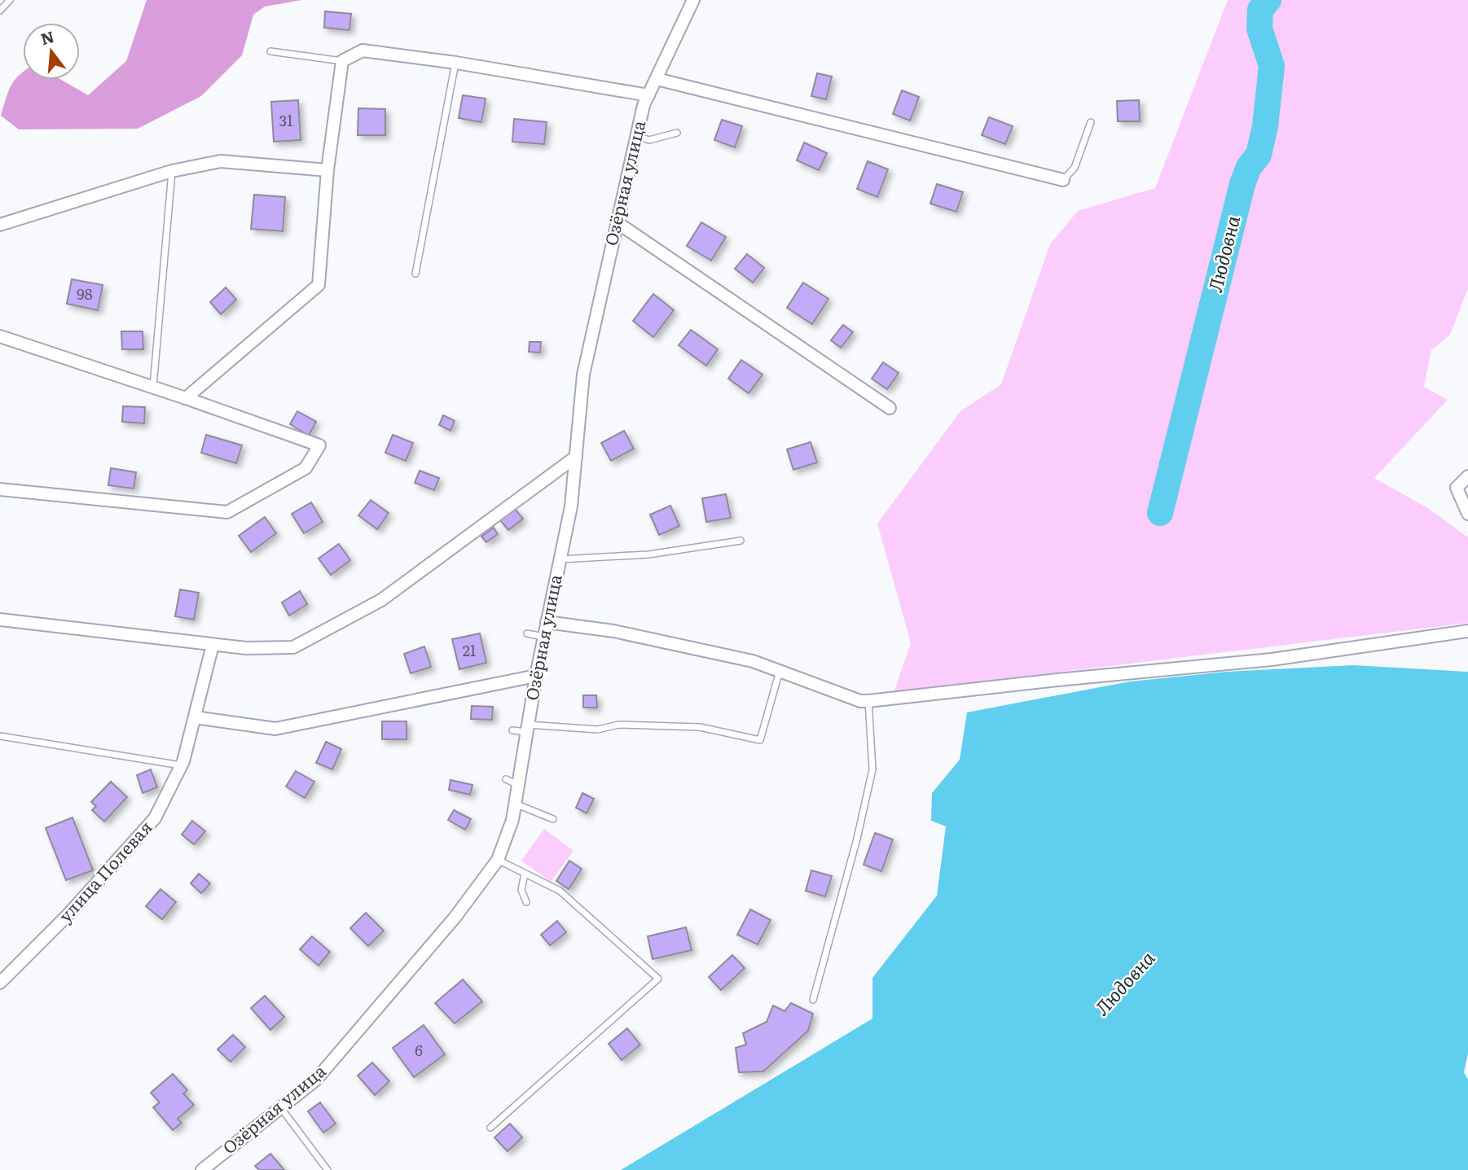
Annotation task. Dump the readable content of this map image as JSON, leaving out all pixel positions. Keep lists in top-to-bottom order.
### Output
{
  "streets": {
    "street": ["Озёрная улица", "улица Полевая"]
  },
  "water": ["Людовна"],
  "house_numbers": [
    "31",
    "98",
    "21",
    "6"
  ],
  "north": "top"
}
